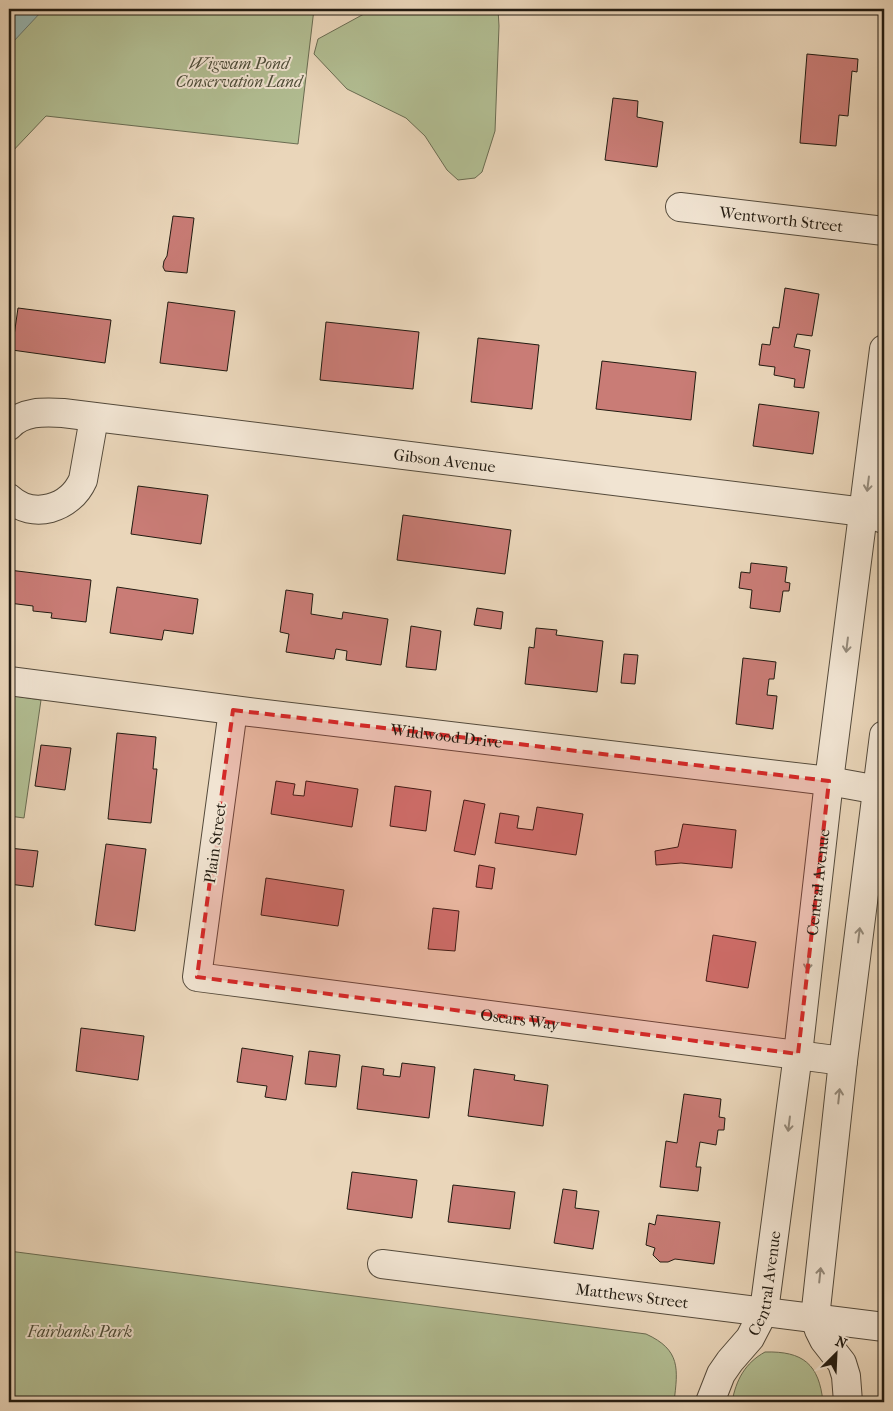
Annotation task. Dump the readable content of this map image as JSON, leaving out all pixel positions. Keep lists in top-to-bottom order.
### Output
{
  "streets": {
    "street": [
      "Wentworth Street",
      "Gibson Avenue",
      "Wildwood Drive",
      "Plain Street",
      "Central Avenue",
      "Oscars Way",
      "Matthews Street"
    ]
  },
  "crossings": [
    ["Gibson Avenue", "Central Avenue"],
    ["Wildwood Drive", "Plain Street"],
    ["Wildwood Drive", "Central Avenue"],
    ["Plain Street", "Oscars Way"],
    ["Central Avenue", "Oscars Way"],
    ["Central Avenue", "Matthews Street"]
  ],
  "parks": ["Wigwam Pond Conservation Land", "Fairbanks Park"],
  "north": "top right"
}
